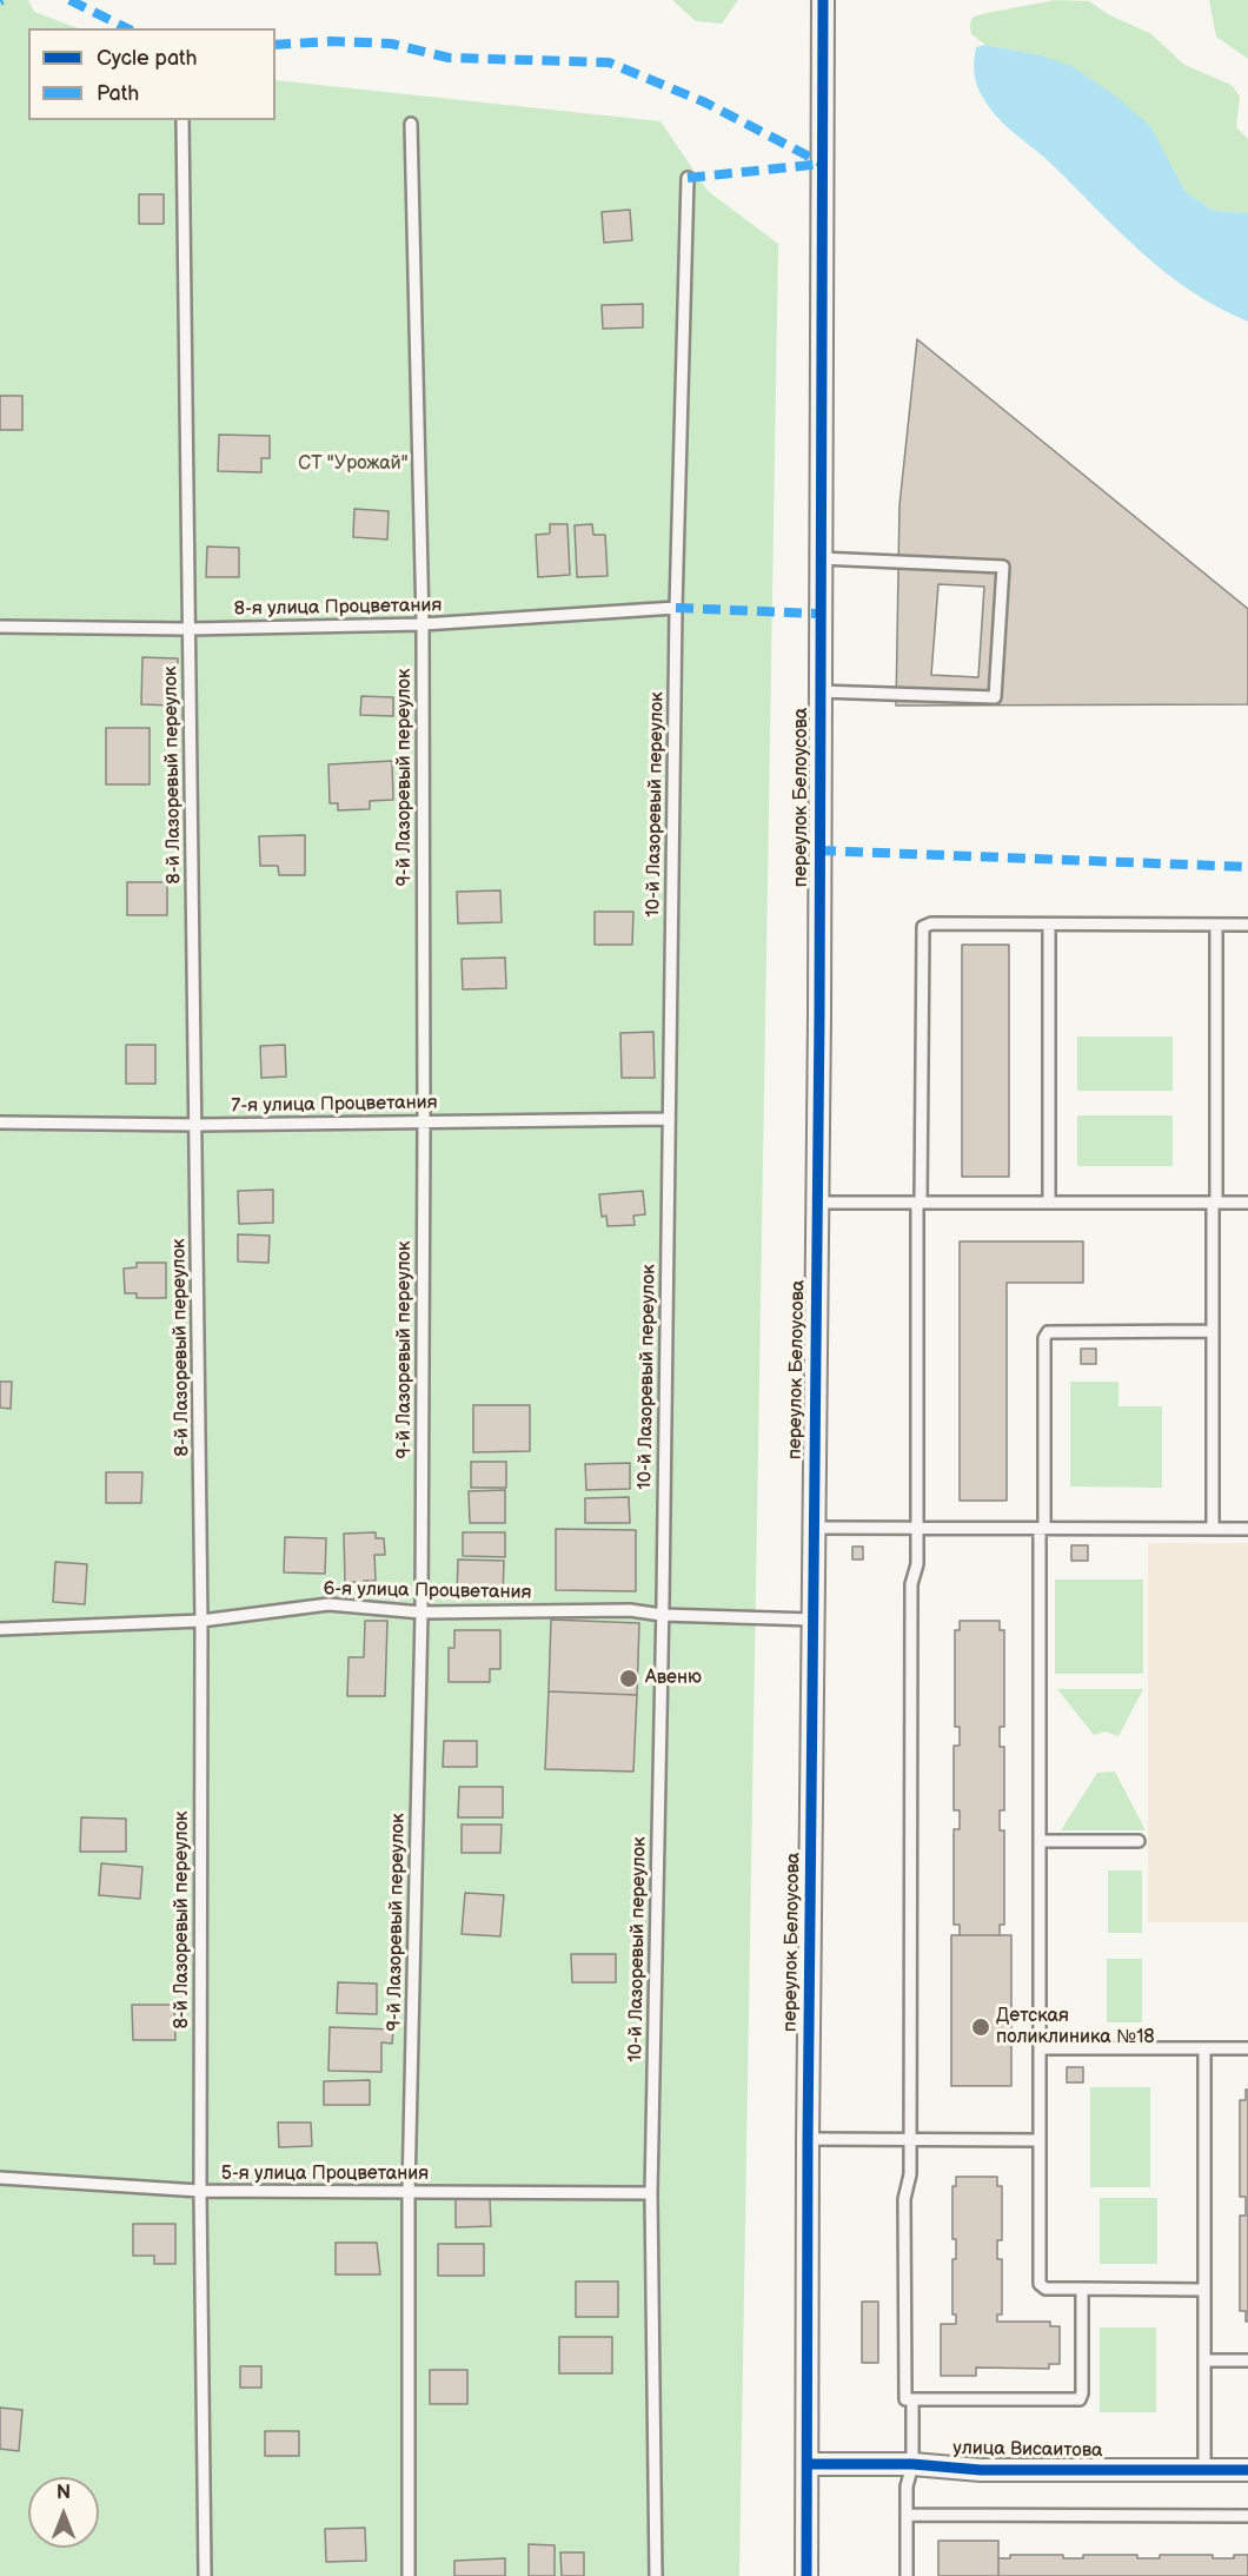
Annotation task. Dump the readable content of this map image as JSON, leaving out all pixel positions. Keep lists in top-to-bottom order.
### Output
{
  "streets": {
    "street": ["переулок Белоусова", "улица Висаитова"],
    "lane": [
      "8-я улица Процветания",
      "8-й Лазоревый переулок",
      "9-й Лазоревый переулок",
      "10-й Лазоревый переулок",
      "7-я улица Процветания",
      "6-я улица Процветания",
      "5-я улица Процветания"
    ]
  },
  "crossings": [
    ["8-я улица Процветания", "8-й Лазоревый переулок"],
    ["8-я улица Процветания", "9-й Лазоревый переулок"],
    ["8-я улица Процветания", "10-й Лазоревый переулок"],
    ["8-й Лазоревый переулок", "7-я улица Процветания"],
    ["8-й Лазоревый переулок", "6-я улица Процветания"],
    ["8-й Лазоревый переулок", "5-я улица Процветания"],
    ["9-й Лазоревый переулок", "7-я улица Процветания"],
    ["9-й Лазоревый переулок", "6-я улица Процветания"],
    ["9-й Лазоревый переулок", "5-я улица Процветания"],
    ["переулок Белоусова", "6-я улица Процветания"],
    ["переулок Белоусова", "улица Висаитова"],
    ["10-й Лазоревый переулок", "7-я улица Процветания"],
    ["10-й Лазоревый переулок", "6-я улица Процветания"],
    ["10-й Лазоревый переулок", "5-я улица Процветания"]
  ],
  "parks": ["СТ \"Урожай\""],
  "places": ["Авеню", "Детская поликлиника №18"],
  "legend": ["Cycle path", "Path"],
  "north": "top"
}
